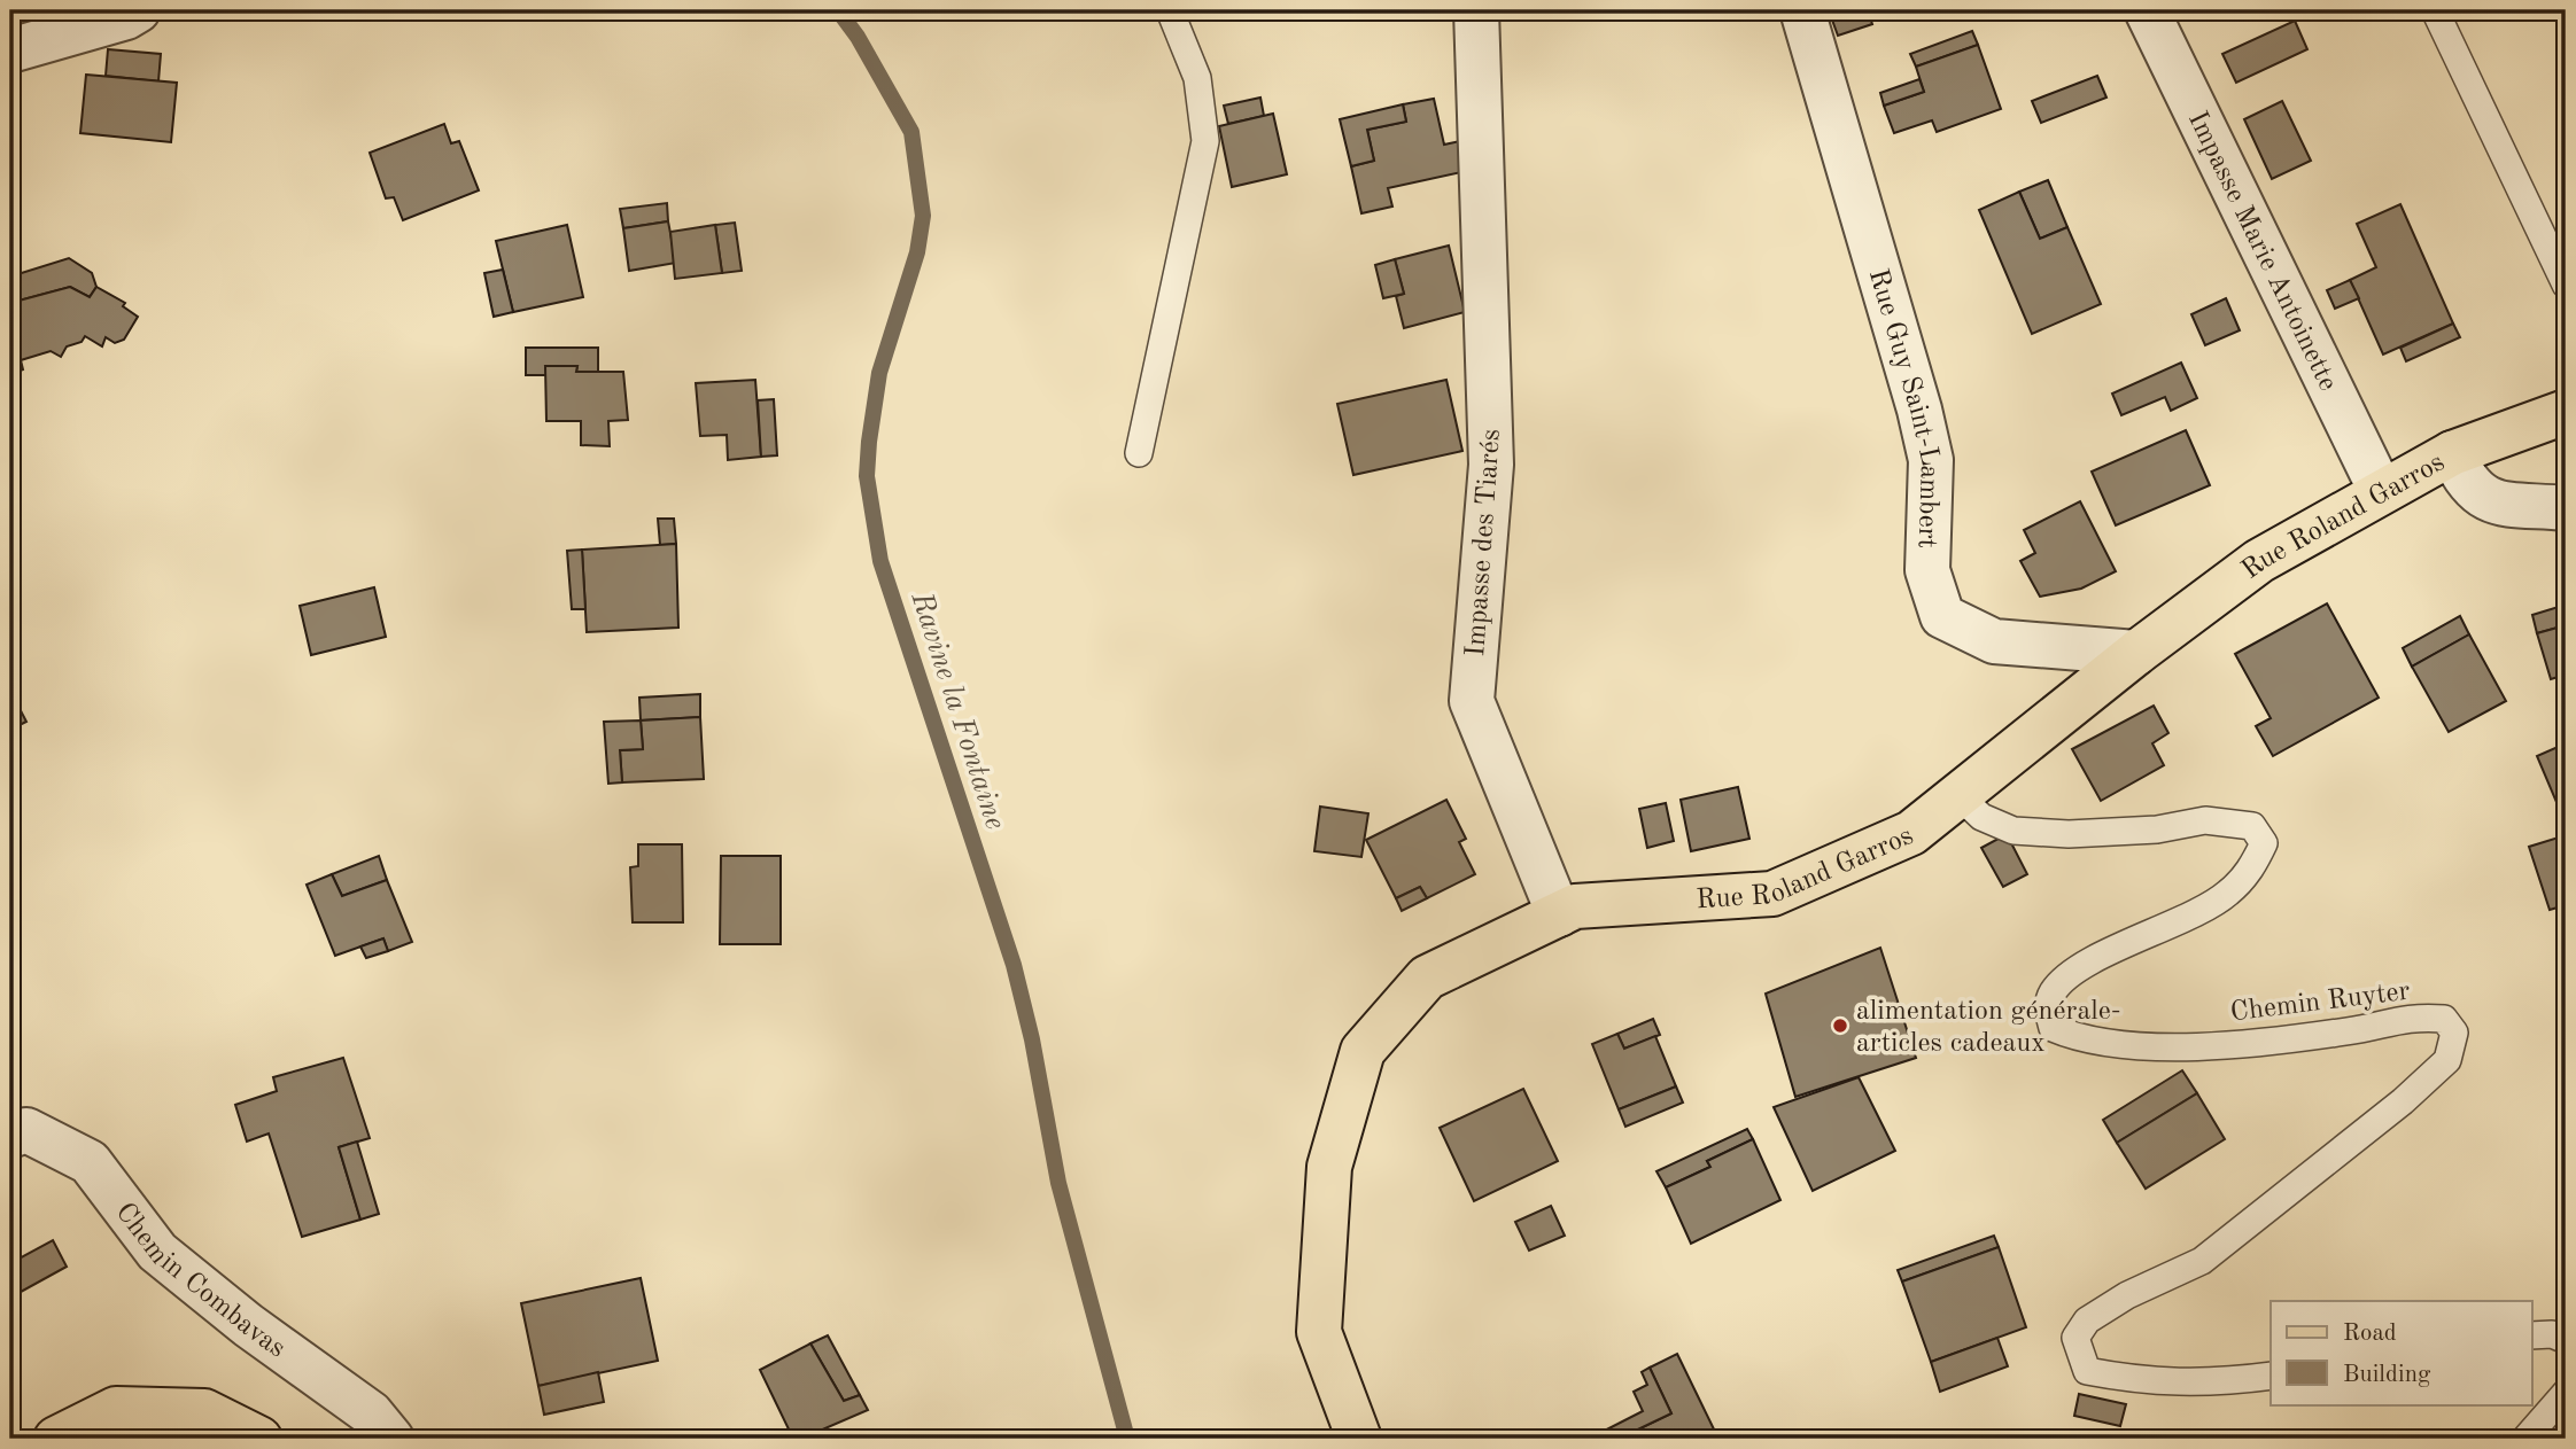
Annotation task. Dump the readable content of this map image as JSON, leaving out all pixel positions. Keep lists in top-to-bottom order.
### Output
{
  "streets": {
    "main road": ["Rue Roland Garros"],
    "street": [
      "Impasse Marie Antoinette",
      "Rue Guy Saint-Lambert",
      "Impasse des Tiarés",
      "Chemin Combavas"
    ],
    "lane": ["Chemin Ruyter"]
  },
  "crossings": [
    ["Impasse Marie Antoinette", "Rue Roland Garros"],
    ["Rue Guy Saint-Lambert", "Rue Roland Garros"],
    ["Rue Roland Garros", "Impasse des Tiarés"],
    ["Rue Roland Garros", "Chemin Ruyter"]
  ],
  "water": ["Ravine la Fontaine"],
  "places": ["alimentation générale- articles cadeaux"],
  "legend": ["Road", "Building"]
}
